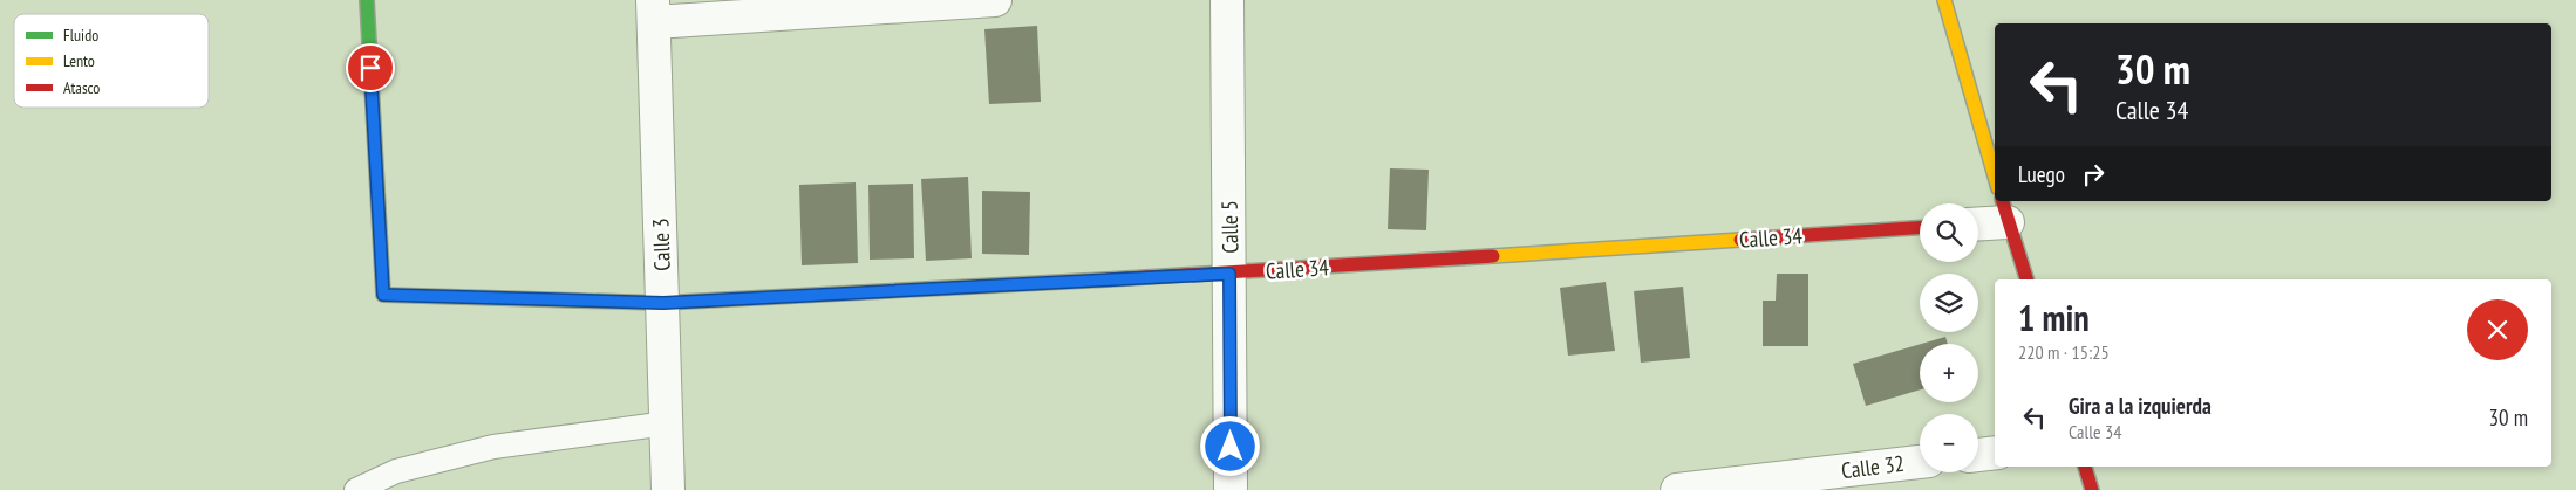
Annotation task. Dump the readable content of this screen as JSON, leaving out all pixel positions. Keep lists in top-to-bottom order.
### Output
{
  "streets": {
    "street": [
      "Calle 5",
      "Calle 34",
      "Calle 3",
      "Calle 32"
    ]
  },
  "crossings": [
    ["Calle 5", "Calle 34"],
    ["Calle 34", "Calle 3"]
  ],
  "legend": ["Fluido", "Lento", "Atasco"],
  "page": {
    "turn": ["30 m", "Calle 34"],
    "then": "Luego",
    "map_buttons": ["+", "−"],
    "heading": ["1 min", "220 m · 15:25"],
    "list": [
      {
        "name": "Gira a la izquierda",
        "note": "Calle 34",
        "value": "30 m"
      }
    ]
  }
}
